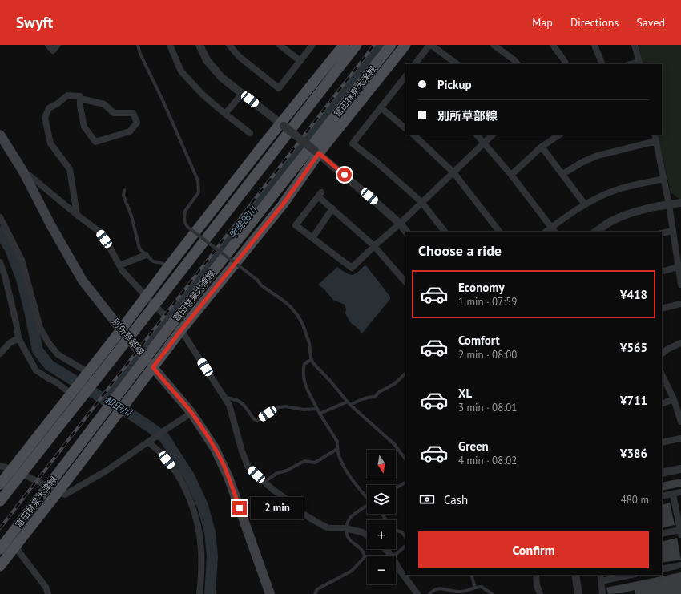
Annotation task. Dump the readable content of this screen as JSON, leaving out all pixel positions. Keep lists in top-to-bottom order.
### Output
{
  "streets": {
    "main road": ["富田林泉大津線", "別所草部線"]
  },
  "water": ["甲斐田川", "和田川"],
  "north": "bottom",
  "page": {
    "header": "Swyft",
    "nav": ["Map", "Directions", "Saved"],
    "banner": ["Pickup", "別所草部線"],
    "heading": "Choose a ride",
    "list": [
      {
        "name": "Economy",
        "note": "1 min · 07:59",
        "value": "¥418"
      },
      {
        "name": "Comfort",
        "note": "2 min · 08:00",
        "value": "¥565"
      },
      {
        "name": "XL",
        "note": "3 min · 08:01",
        "value": "¥711"
      },
      {
        "name": "Green",
        "note": "4 min · 08:02",
        "value": "¥386"
      }
    ],
    "map_buttons": ["+", "−"],
    "pay": ["Cash", "480 m"],
    "bubble": "2 min",
    "buttons": "Confirm"
  }
}
